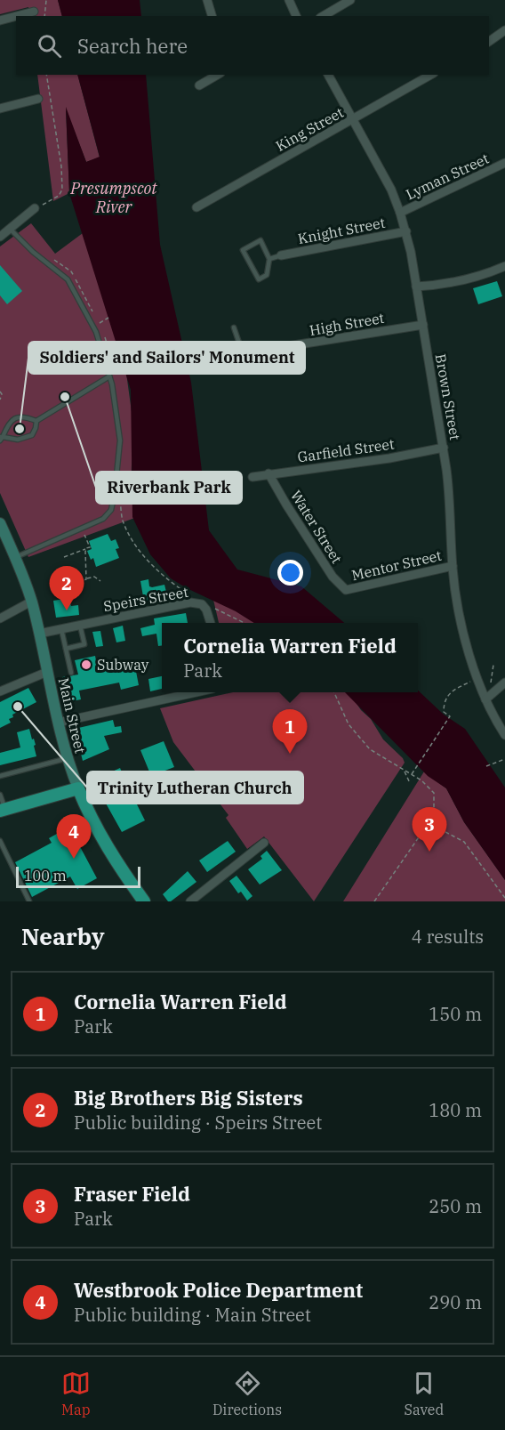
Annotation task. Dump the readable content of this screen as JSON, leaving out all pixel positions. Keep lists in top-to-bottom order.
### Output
{
  "streets": {
    "main road": ["Main Street"],
    "street": [
      "King Street",
      "Lyman Street",
      "Knight Street",
      "High Street",
      "Brown Street",
      "Garfield Street",
      "Water Street",
      "Mentor Street",
      "Speirs Street"
    ]
  },
  "crossings": [
    ["King Street", "Brown Street"],
    ["Lyman Street", "Brown Street"],
    ["Knight Street", "Brown Street"],
    ["High Street", "Brown Street"],
    ["Brown Street", "Garfield Street"],
    ["Brown Street", "Mentor Street"],
    ["Garfield Street", "Water Street"],
    ["Water Street", "Mentor Street"],
    ["Speirs Street", "Main Street"]
  ],
  "water": ["Presumpscot River"],
  "places": [
    "Riverbank Park",
    "Soldiers' and Sailors' Monument",
    "Subway",
    "Trinity Lutheran Church"
  ],
  "scale_bar": "100 m",
  "page": {
    "search": "Search here",
    "pins": [
      "2",
      "1",
      "3",
      "4"
    ],
    "popup": ["Cornelia Warren Field", "Park"],
    "scale": "100 m",
    "heading": ["Nearby", "4 results"],
    "list": [
      {
        "mark": "1",
        "name": "Cornelia Warren Field",
        "note": "Park",
        "value": "150 m"
      },
      {
        "mark": "2",
        "name": "Big Brothers Big Sisters",
        "note": "Public building · Speirs Street",
        "value": "180 m"
      },
      {
        "mark": "3",
        "name": "Fraser Field",
        "note": "Park",
        "value": "250 m"
      },
      {
        "mark": "4",
        "name": "Westbrook Police Department",
        "note": "Public building · Main Street",
        "value": "290 m"
      }
    ],
    "nav": ["Map", "Directions", "Saved"]
  }
}
